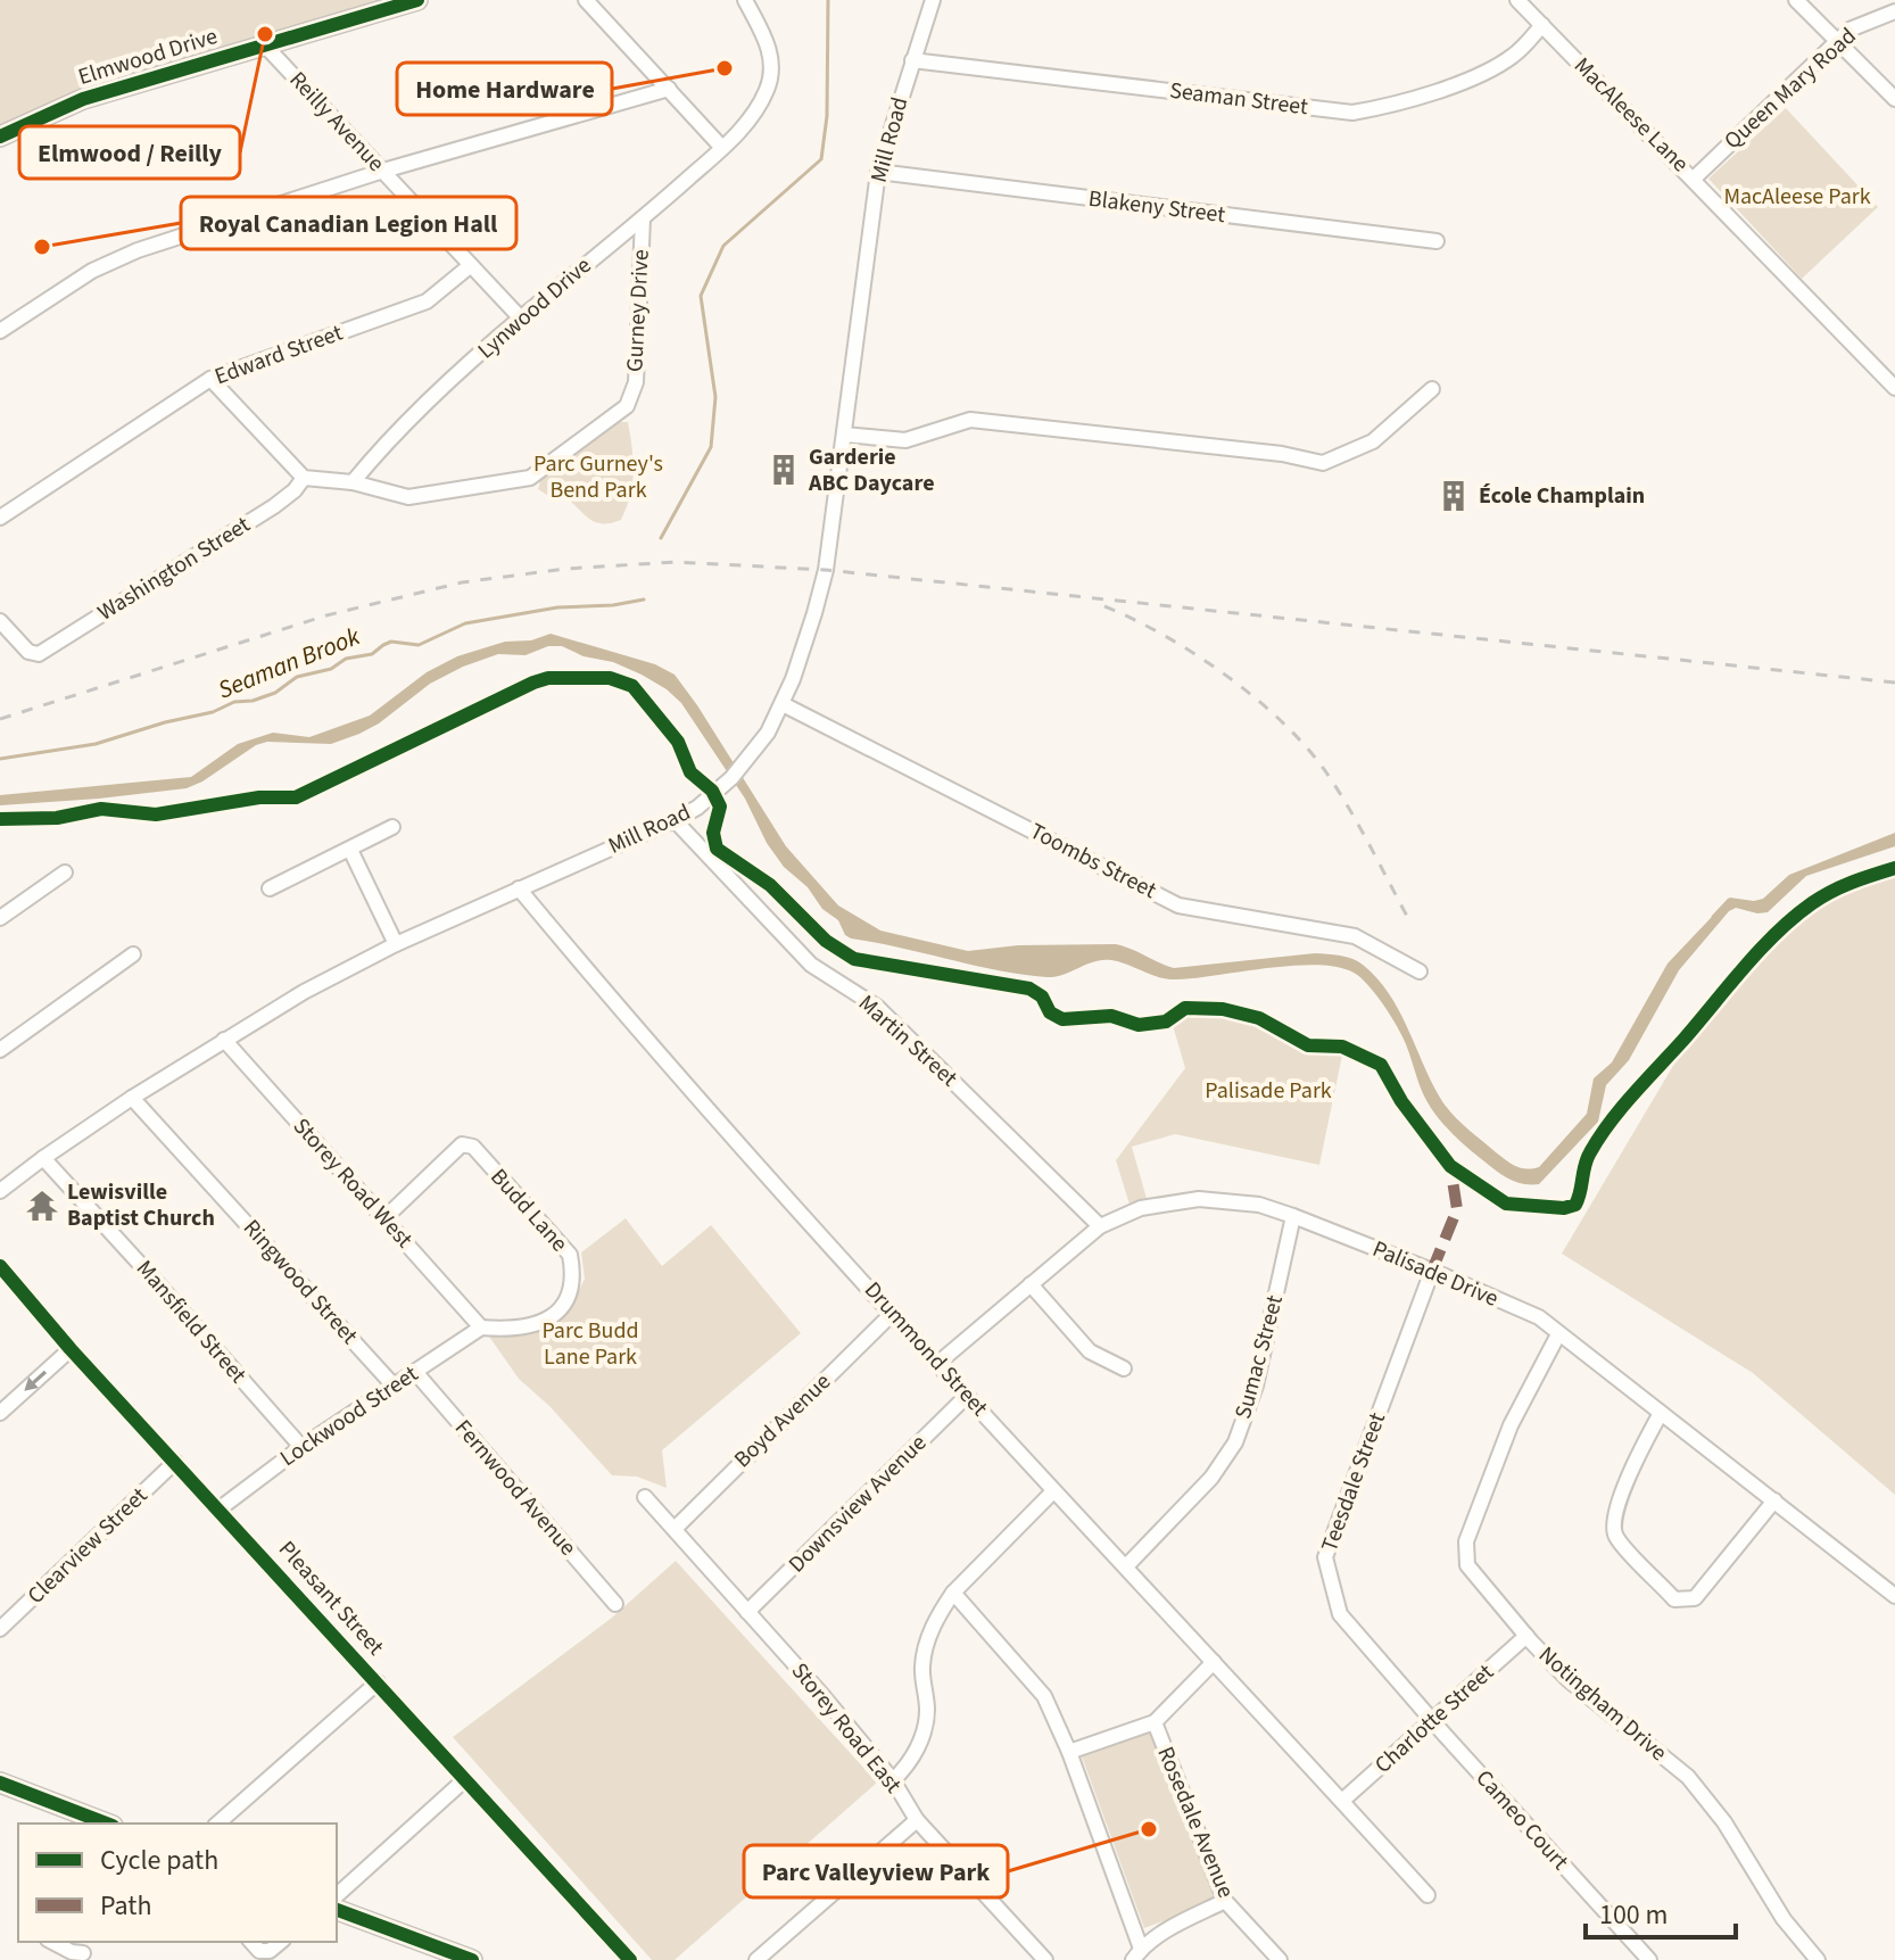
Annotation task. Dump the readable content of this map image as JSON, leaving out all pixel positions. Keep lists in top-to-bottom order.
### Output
{
  "streets": {
    "main road": ["Elmwood Drive"],
    "street": [
      "Queen Mary Road",
      "Seaman Street",
      "MacAleese Lane",
      "Reilly Avenue",
      "Mill Road",
      "Blakeny Street",
      "Lynwood Drive",
      "Gurney Drive",
      "Edward Street",
      "Washington Street",
      "Toombs Street",
      "Martin Street",
      "Storey Road West",
      "Budd Lane",
      "Palisade Drive",
      "Ringwood Street",
      "Mansfield Street",
      "Drummond Street",
      "Sumac Street",
      "Lockwood Street",
      "Boyd Avenue",
      "Teesdale Street",
      "Fernwood Avenue",
      "Downsview Avenue",
      "Clearview Street",
      "Pleasant Street",
      "Notingham Drive",
      "Charlotte Street",
      "Storey Road East",
      "Cameo Court",
      "Rosedale Avenue"
    ]
  },
  "crossings": [
    ["Elmwood Drive", "Reilly Avenue"],
    ["Queen Mary Road", "MacAleese Lane"],
    ["Seaman Street", "MacAleese Lane"],
    ["Seaman Street", "Mill Road"],
    ["Reilly Avenue", "Lynwood Drive"],
    ["Reilly Avenue", "Edward Street"],
    ["Mill Road", "Blakeny Street"],
    ["Mill Road", "Toombs Street"],
    ["Mill Road", "Martin Street"],
    ["Mill Road", "Storey Road West"],
    ["Mill Road", "Ringwood Street"],
    ["Mill Road", "Mansfield Street"],
    ["Mill Road", "Drummond Street"],
    ["Lynwood Drive", "Gurney Drive"],
    ["Gurney Drive", "Washington Street"],
    ["Martin Street", "Palisade Drive"],
    ["Storey Road West", "Budd Lane"],
    ["Storey Road West", "Lockwood Street"],
    ["Budd Lane", "Lockwood Street"],
    ["Palisade Drive", "Drummond Street"],
    ["Palisade Drive", "Sumac Street"],
    ["Palisade Drive", "Teesdale Street"],
    ["Palisade Drive", "Notingham Drive"],
    ["Ringwood Street", "Lockwood Street"],
    ["Mansfield Street", "Lockwood Street"],
    ["Drummond Street", "Sumac Street"],
    ["Drummond Street", "Boyd Avenue"],
    ["Drummond Street", "Downsview Avenue"],
    ["Drummond Street", "Charlotte Street"],
    ["Lockwood Street", "Fernwood Avenue"],
    ["Lockwood Street", "Pleasant Street"],
    ["Boyd Avenue", "Storey Road East"],
    ["Teesdale Street", "Charlotte Street"],
    ["Teesdale Street", "Cameo Court"],
    ["Downsview Avenue", "Storey Road East"],
    ["Clearview Street", "Pleasant Street"],
    ["Notingham Drive", "Charlotte Street"],
    ["Charlotte Street", "Cameo Court"]
  ],
  "water": ["Seaman Brook"],
  "parks": [
    "MacAleese Park",
    "Parc Gurney's Bend Park",
    "Palisade Park",
    "Parc Budd Lane Park"
  ],
  "places": {
    "other": [
      "Elmwood / Reilly",
      "Home Hardware",
      "Royal Canadian Legion Hall",
      "Parc Valleyview Park"
    ],
    "building": ["Garderie ABC Daycare", "École Champlain"],
    "temple": ["Lewisville Baptist Church"]
  },
  "legend": ["Cycle path", "Path"],
  "scale_bar": "100 m"
}
